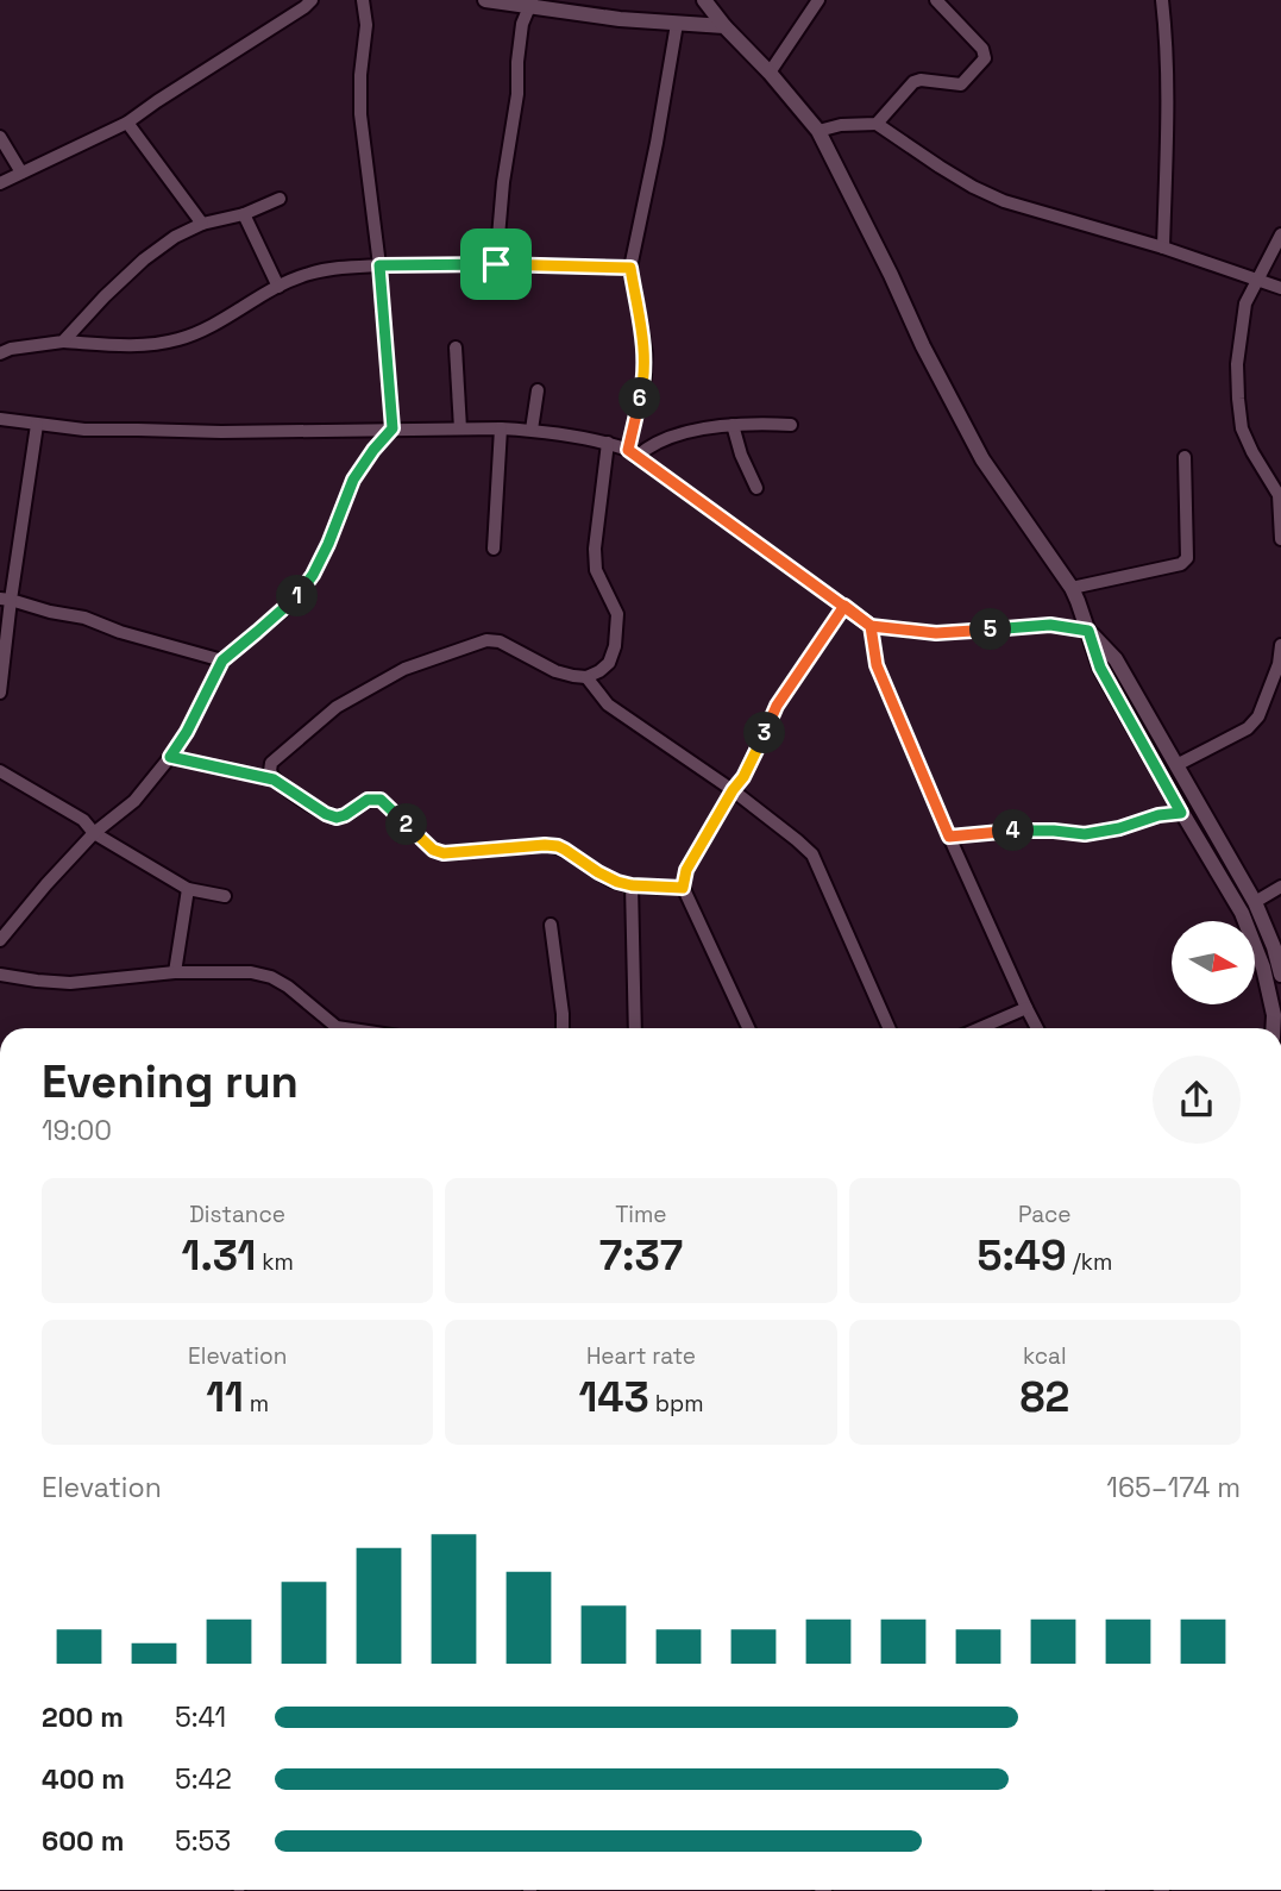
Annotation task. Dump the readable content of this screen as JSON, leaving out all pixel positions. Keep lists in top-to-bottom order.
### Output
{
  "north": "right",
  "page": {
    "pins": [
      "6",
      "1",
      "5",
      "3",
      "2",
      "4"
    ],
    "heading": ["Evening run", "19:00"],
    "stats": [
      ["Distance", "1.31 km"],
      ["Time", "7:37"],
      ["Pace", "5:49 /km"],
      ["Elevation", "11 m"],
      ["Heart rate", "143 bpm"],
      ["kcal", "82"]
    ],
    "chart": ["Elevation", "165–174 m"],
    "list": [
      {
        "name": "200 m",
        "note": "5:41"
      },
      {
        "name": "400 m",
        "note": "5:42"
      },
      {
        "name": "600 m",
        "note": "5:53"
      }
    ]
  }
}
